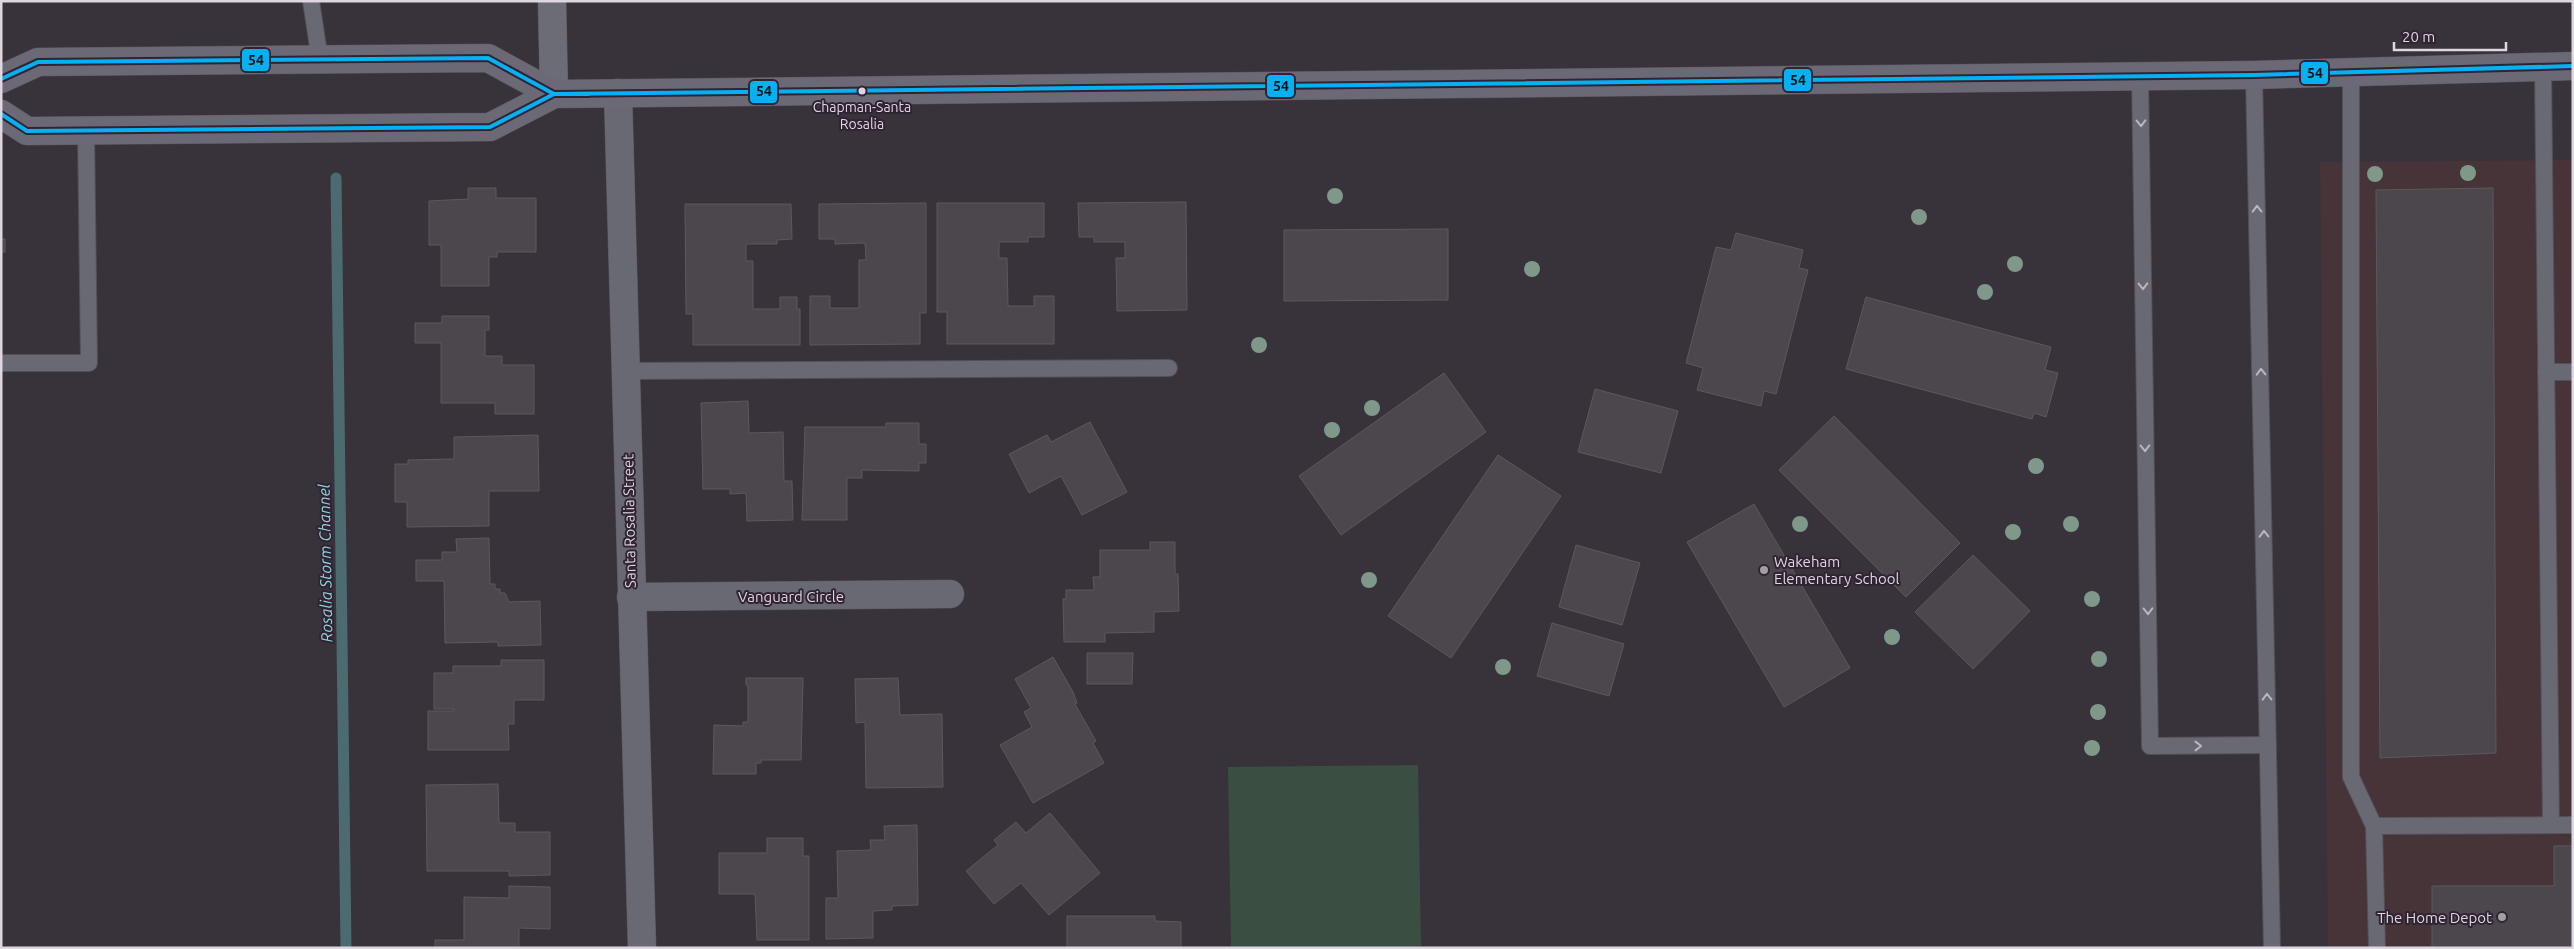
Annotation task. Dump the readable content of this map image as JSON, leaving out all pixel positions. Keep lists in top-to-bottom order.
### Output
{
  "streets": {
    "street": ["Santa Rosalia Street", "Vanguard Circle"]
  },
  "crossings": [
    ["Santa Rosalia Street", "Vanguard Circle"]
  ],
  "water": ["Rosalia Storm Channel"],
  "places": ["Chapman-Santa Rosalia", "Wakeham Elementary School", "The Home Depot"],
  "lines": ["transit line 54"],
  "scale_bar": "20 m"
}
